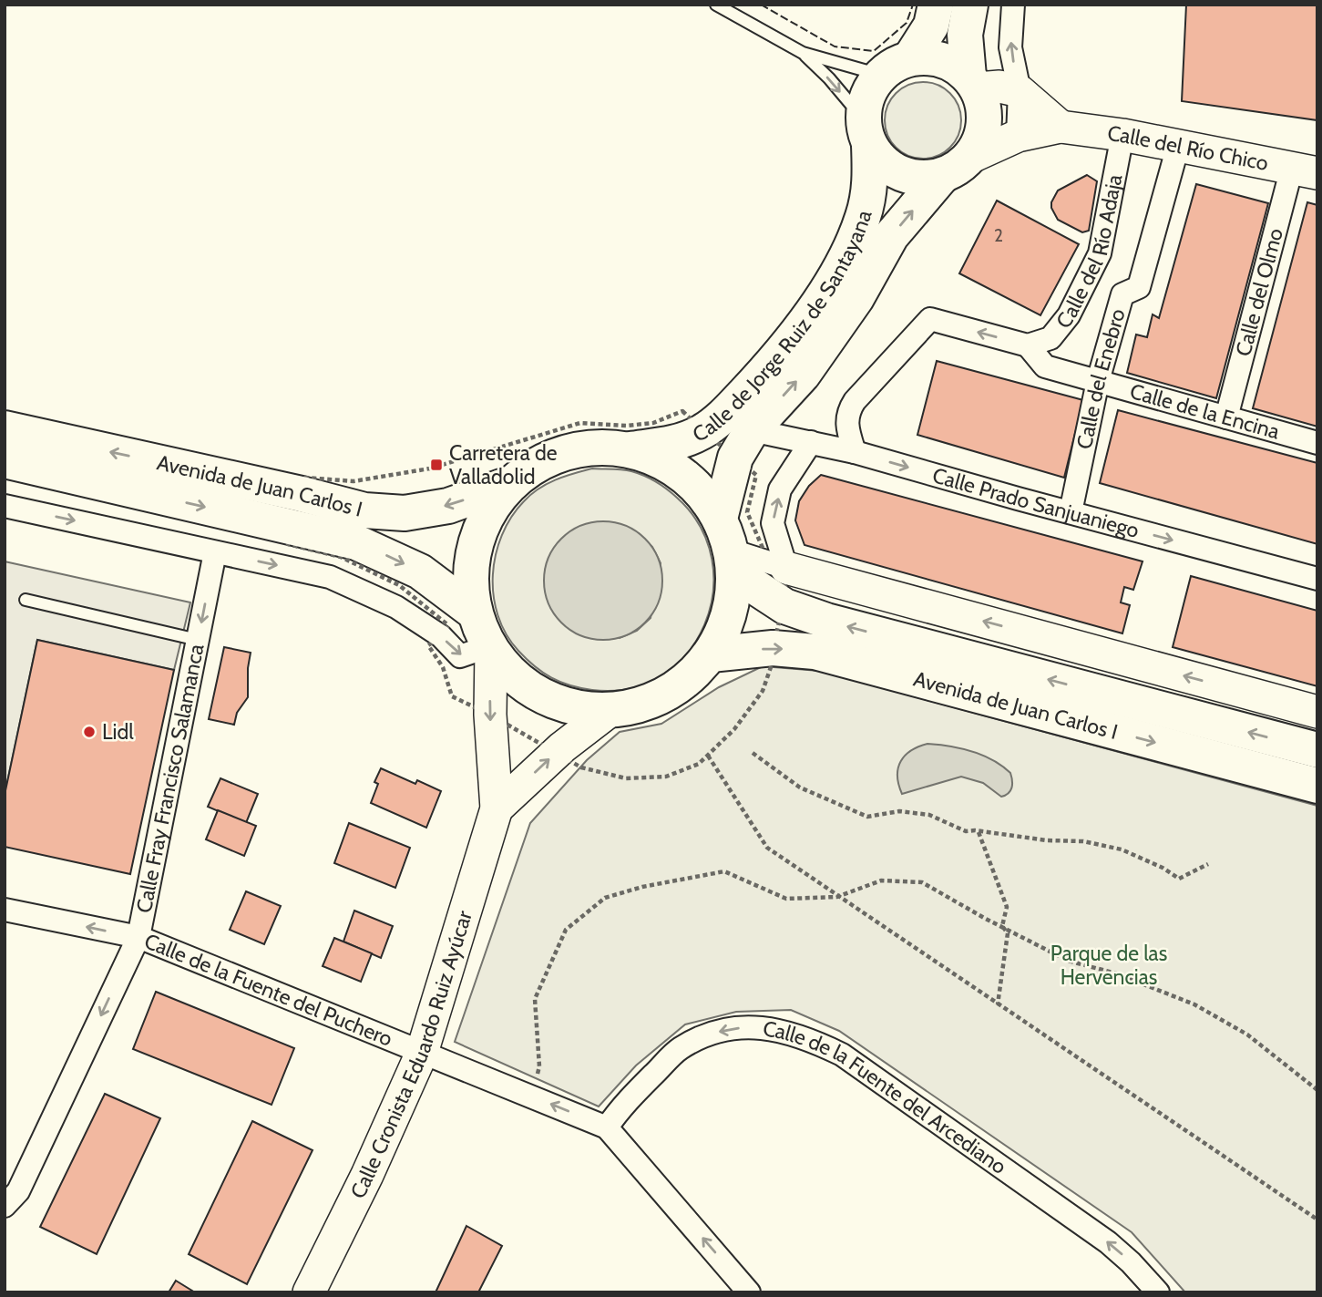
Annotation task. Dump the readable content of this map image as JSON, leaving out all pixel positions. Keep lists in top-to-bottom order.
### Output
{
  "streets": {
    "highway": ["Calle de Jorge Ruiz de Santayana", "Avenida de Juan Carlos I"],
    "street": [
      "Calle del Río Chico",
      "Calle del Río Adaja",
      "Calle del Olmo",
      "Calle del Enebro",
      "Calle de la Encina",
      "Calle Prado Sanjuaniego",
      "Calle Fray Francisco Salamanca",
      "Calle de la Fuente del Puchero",
      "Calle Cronista Eduardo Ruiz Ayúcar",
      "Calle de la Fuente del Arcediano"
    ]
  },
  "crossings": [
    ["Calle del Río Chico", "Calle del Río Adaja"],
    ["Calle del Río Chico", "Calle del Olmo"],
    ["Calle del Río Chico", "Calle de Jorge Ruiz de Santayana"],
    ["Calle del Río Chico", "Calle del Enebro"],
    ["Calle del Río Adaja", "Calle de la Encina"],
    ["Calle del Olmo", "Calle de la Encina"],
    ["Calle de Jorge Ruiz de Santayana", "Avenida de Juan Carlos I"],
    ["Calle de Jorge Ruiz de Santayana", "Calle Prado Sanjuaniego"],
    ["Calle de Jorge Ruiz de Santayana", "Calle Cronista Eduardo Ruiz Ayúcar"],
    ["Calle del Enebro", "Calle de la Encina"],
    ["Calle del Enebro", "Calle Prado Sanjuaniego"],
    ["Calle Fray Francisco Salamanca", "Calle de la Fuente del Puchero"],
    ["Calle de la Fuente del Puchero", "Calle Cronista Eduardo Ruiz Ayúcar"],
    ["Calle de la Fuente del Puchero", "Calle de la Fuente del Arcediano"]
  ],
  "one_way": ["Calle Fray Francisco Salamanca", "Calle de la Fuente del Puchero", "Calle de la Fuente del Arcediano"],
  "parks": ["Parque de las Hervencias"],
  "places": {
    "transit": ["Carretera de Valladolid"],
    "other": ["Lidl"]
  },
  "house_numbers": ["2"]
}
